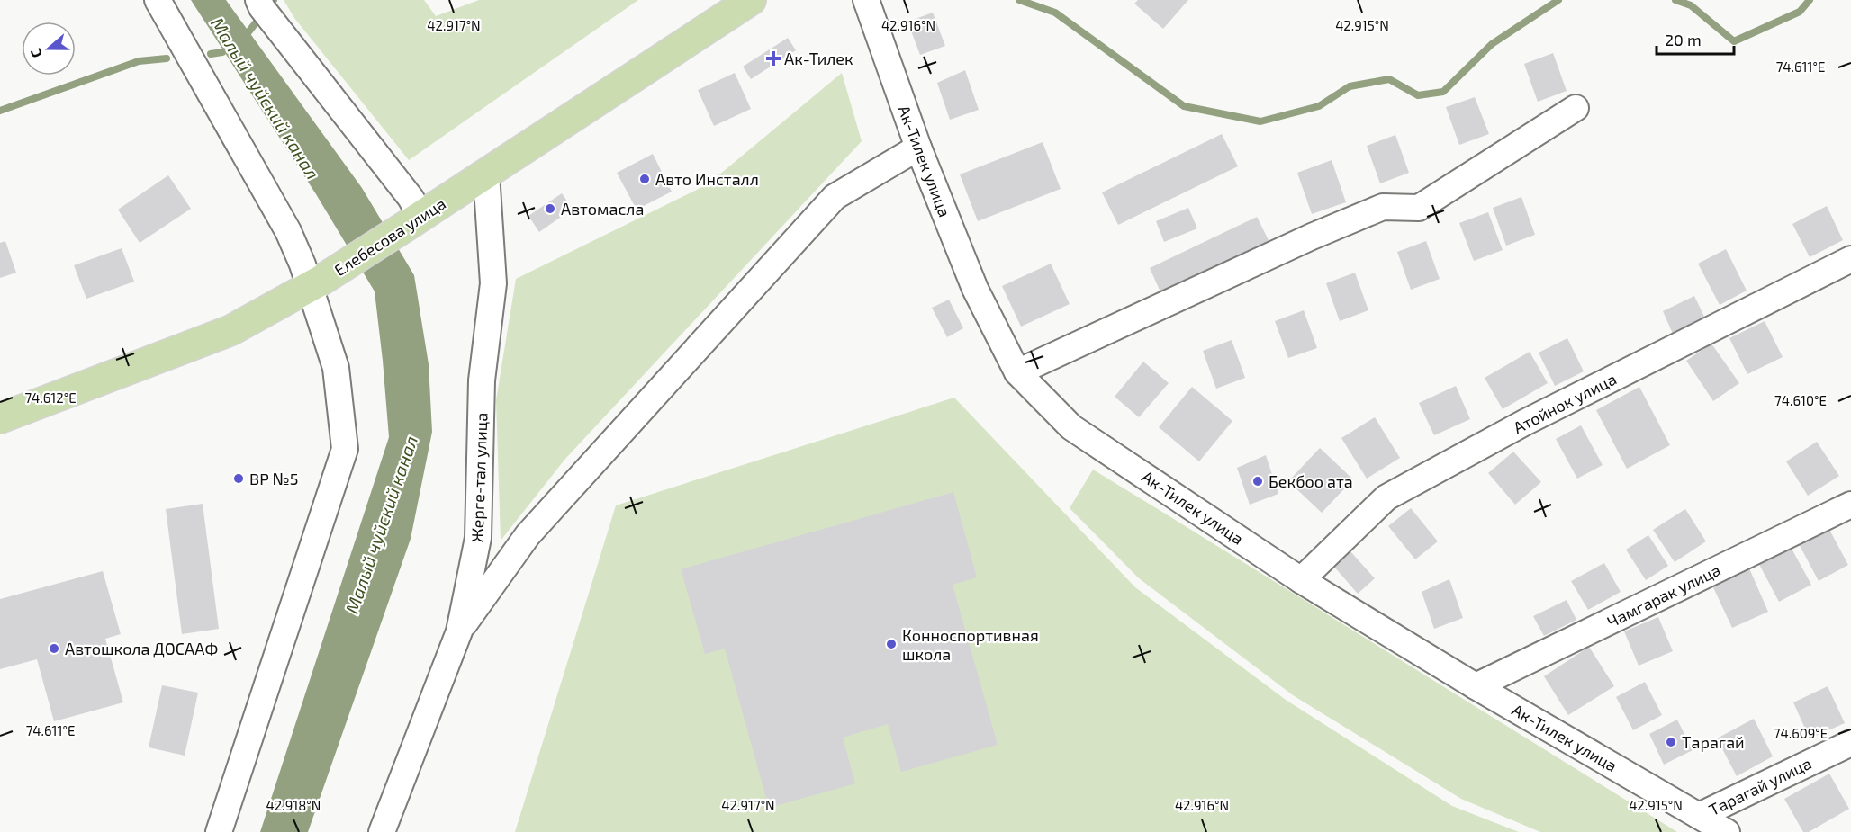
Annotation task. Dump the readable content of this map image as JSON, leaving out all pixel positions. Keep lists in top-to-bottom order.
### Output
{
  "streets": {
    "main road": ["Елебесова улица"],
    "street": [
      "Ак-Тилек улица",
      "Атойнок улица",
      "Жерге-тал улица",
      "Чамгарак улица",
      "Тарагай улица"
    ]
  },
  "crossings": [
    ["Ак-Тилек улица", "Атойнок улица"],
    ["Ак-Тилек улица", "Чамгарак улица"],
    ["Ак-Тилек улица", "Тарагай улица"],
    ["Елебесова улица", "Жерге-тал улица"]
  ],
  "water": ["Малый чуйский канал"],
  "places": {
    "health": ["Ак-Тилек"],
    "other": [
      "Авто Инсталл",
      "Автомасла",
      "BP №5",
      "Бекбоо ата",
      "Конноспортивная школа",
      "Автошкола ДОСААФ",
      "Тарагай"
    ]
  },
  "scale_bar": "20 m",
  "north": "left",
  "coordinates": [
    "42.917°N",
    "42.916°N",
    "42.915°N",
    "74.611°E",
    "74.612°E",
    "74.610°E",
    "74.609°E",
    "42.918°N"
  ]
}
